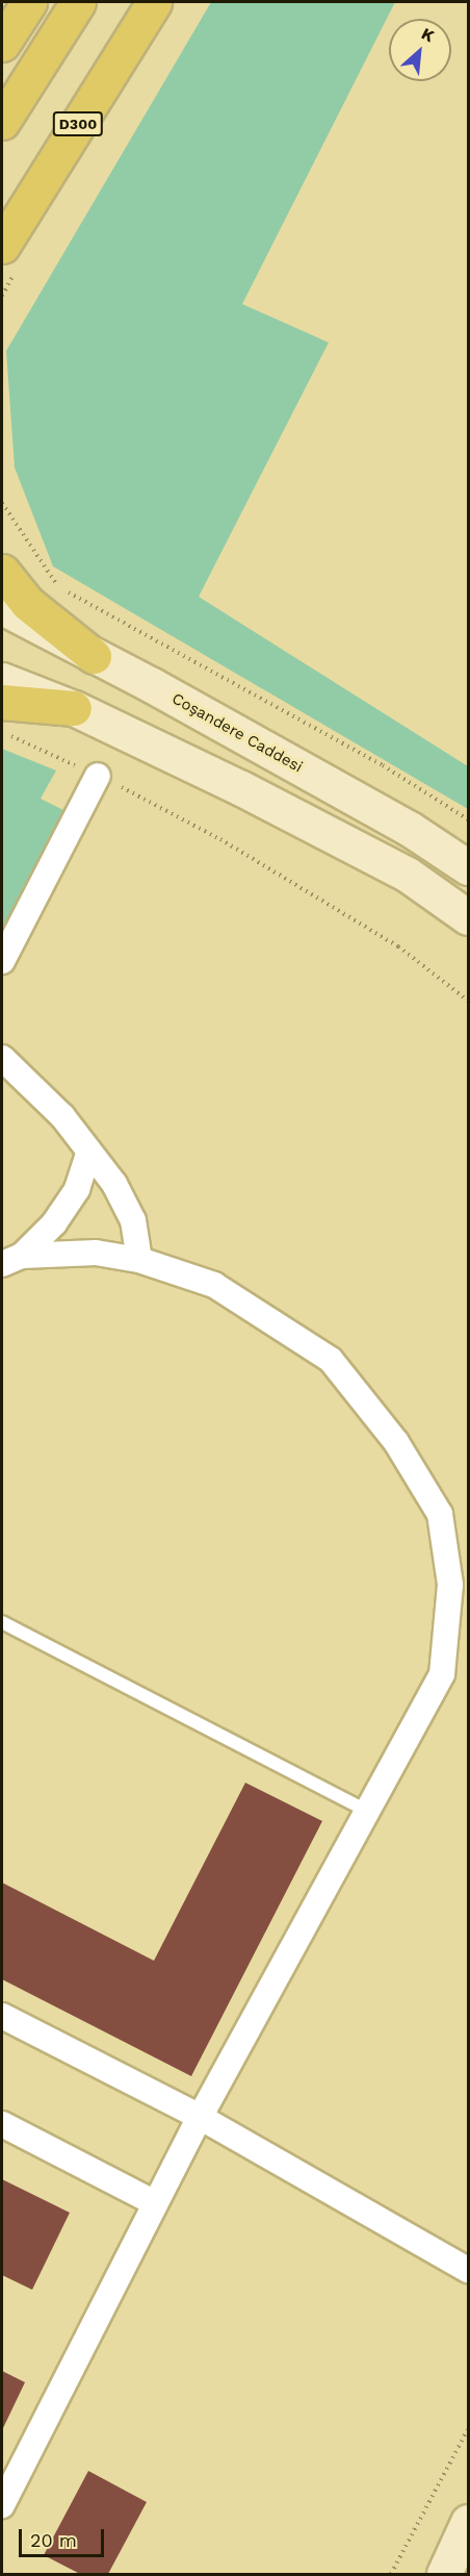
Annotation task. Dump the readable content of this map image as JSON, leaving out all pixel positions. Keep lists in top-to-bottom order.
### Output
{
  "streets": {
    "highway": ["D300"],
    "main road": ["Coşandere Caddesi"]
  },
  "scale_bar": "20 m",
  "north": "top right"
}
